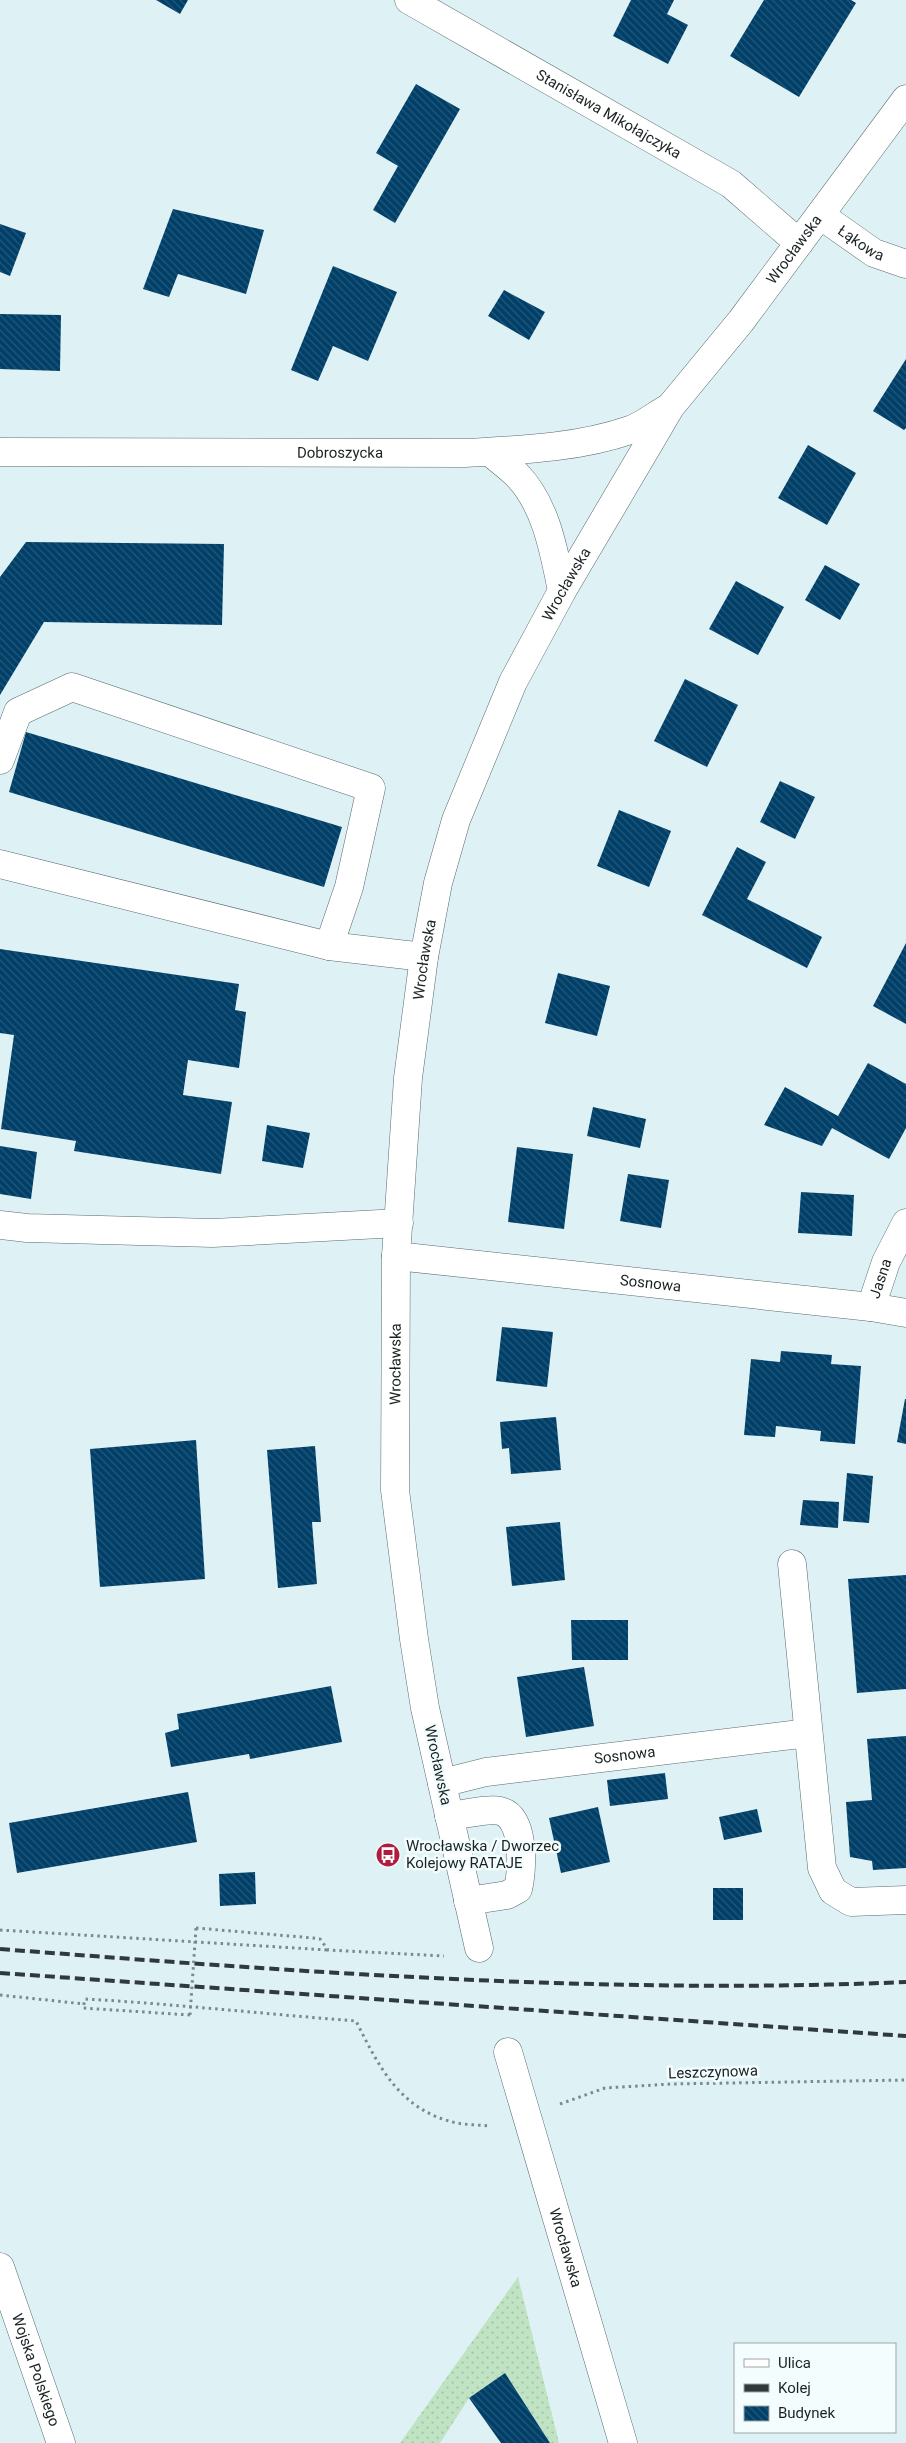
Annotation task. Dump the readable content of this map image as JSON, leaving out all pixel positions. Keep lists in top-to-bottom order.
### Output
{
  "streets": {
    "street": [
      "Stanisława Mikołajczyka",
      "Łąkowa",
      "Wrocławska",
      "Dobroszycka",
      "Jasna",
      "Sosnowa",
      "Wojska Polskiego"
    ],
    "path": ["Leszczynowa"]
  },
  "crossings": [
    ["Stanisława Mikołajczyka", "Wrocławska"],
    ["Łąkowa", "Wrocławska"],
    ["Wrocławska", "Dobroszycka"],
    ["Wrocławska", "Sosnowa"],
    ["Wrocławska", "Leszczynowa"],
    ["Jasna", "Sosnowa"]
  ],
  "places": {
    "bus stop": ["Wrocławska / Dworzec Kolejowy RATAJE"]
  },
  "legend": ["Ulica", "Kolej", "Budynek"]
}
